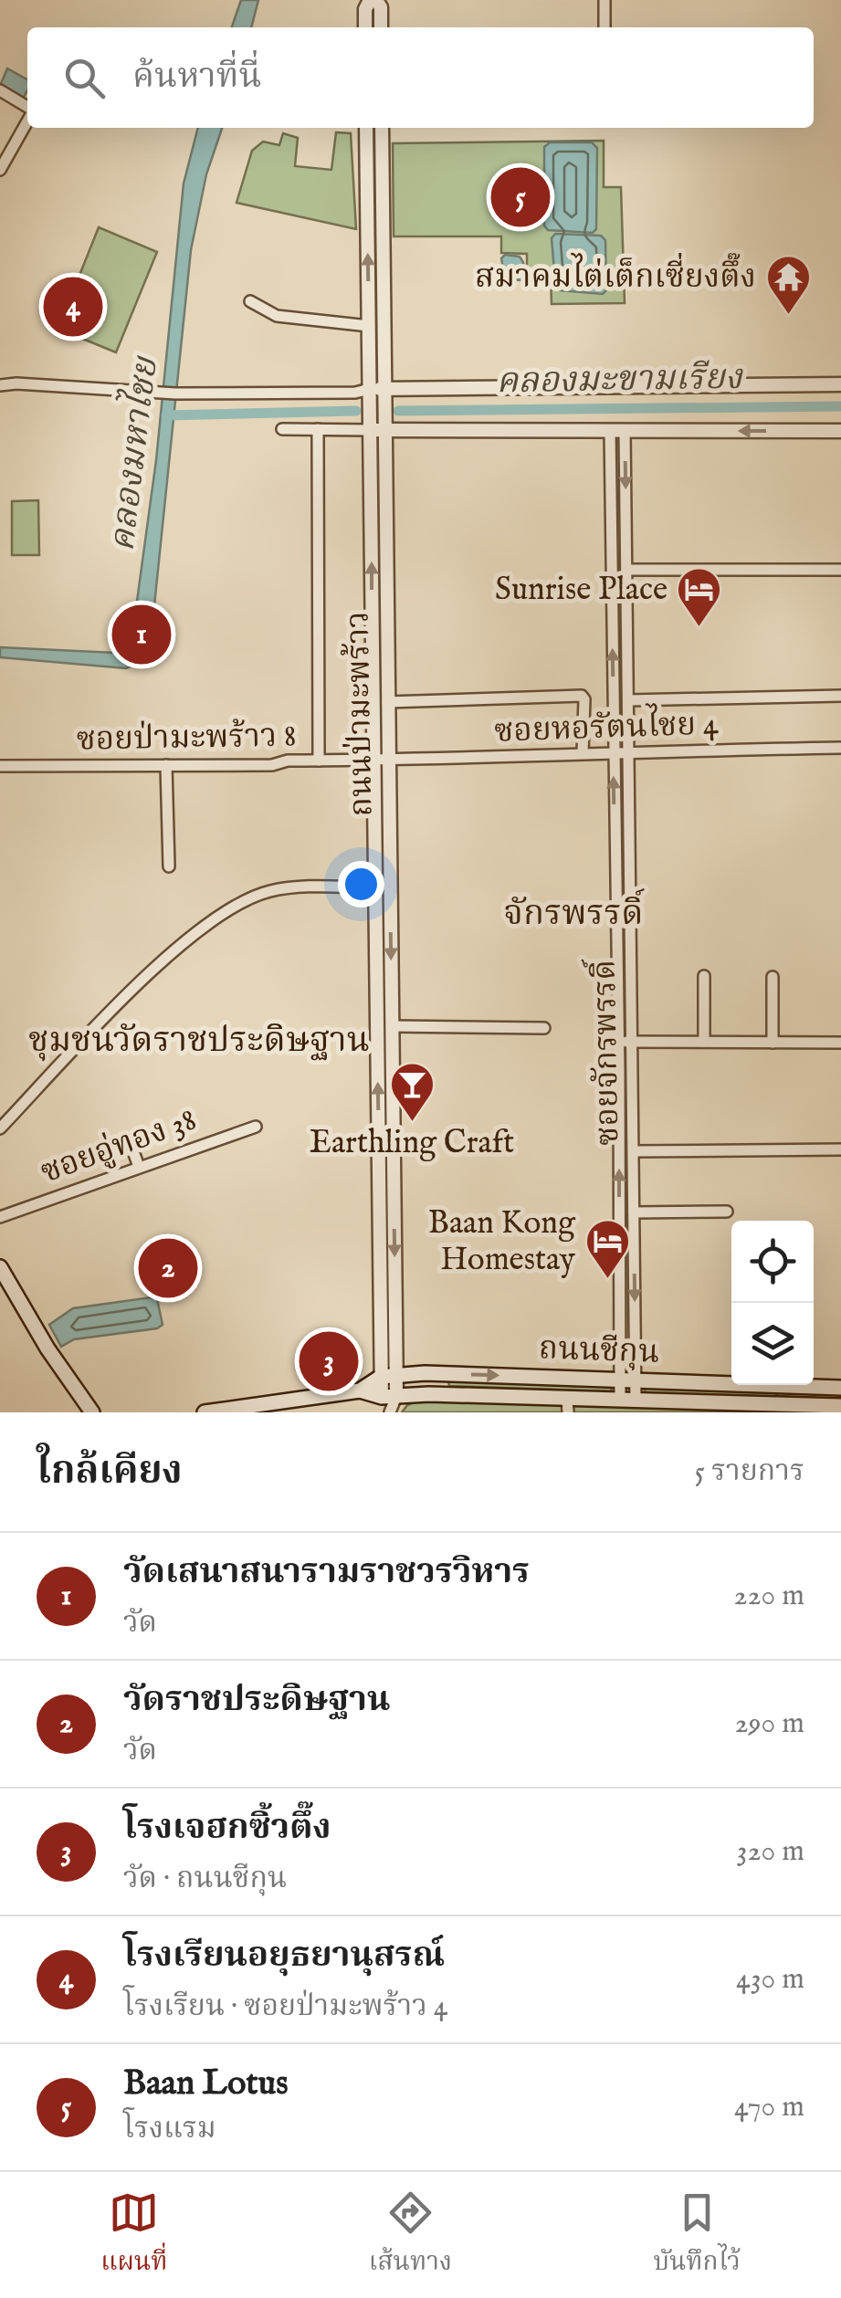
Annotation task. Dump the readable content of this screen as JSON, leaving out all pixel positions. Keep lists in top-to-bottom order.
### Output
{
  "streets": {
    "main road": ["ถนนชีกุน"],
    "street": [
      "ถนนป่ามะพร้าว",
      "ซอยหอรัตนไชย 4",
      "ซอยป่ามะพร้าว 8",
      "ซอยจักรพรรดิ์",
      "ซอยอู่ทอง 38"
    ]
  },
  "crossings": [
    ["ถนนป่ามะพร้าว", "ซอยหอรัตนไชย 4"],
    ["ถนนป่ามะพร้าว", "ซอยป่ามะพร้าว 8"],
    ["ถนนป่ามะพร้าว", "ถนนชีกุน"],
    ["ซอยหอรัตนไชย 4", "ซอยป่ามะพร้าว 8"],
    ["ซอยหอรัตนไชย 4", "ซอยจักรพรรดิ์"],
    ["ซอยจักรพรรดิ์", "ถนนชีกุน"]
  ],
  "districts": ["จักรพรรดิ์", "ชุมชนวัดราชประดิษฐาน"],
  "water": ["คลองมะขามเรียง", "คลองมหาไชย"],
  "places": {
    "temple": ["สมาคมไต่เต็กเซี่ยงตึ๊ง"],
    "hotel": ["Sunrise Place", "Baan Kong Homestay"],
    "bar": ["Earthling Craft"]
  },
  "page": {
    "search": "ค้นหาที่นี่",
    "pins": [
      "5",
      "4",
      "1",
      "2",
      "3"
    ],
    "heading": ["ใกล้เคียง", "5 รายการ"],
    "list": [
      {
        "mark": "1",
        "name": "วัดเสนาสนารามราชวรวิหาร",
        "note": "วัด",
        "value": "220 m"
      },
      {
        "mark": "2",
        "name": "วัดราชประดิษฐาน",
        "note": "วัด",
        "value": "290 m"
      },
      {
        "mark": "3",
        "name": "โรงเจฮกซิ้วตึ๊ง",
        "note": "วัด · ถนนชีกุน",
        "value": "320 m"
      },
      {
        "mark": "4",
        "name": "โรงเรียนอยุธยานุสรณ์",
        "note": "โรงเรียน · ซอยป่ามะพร้าว 4",
        "value": "430 m"
      },
      {
        "mark": "5",
        "name": "Baan Lotus",
        "note": "โรงแรม",
        "value": "470 m"
      }
    ],
    "nav": ["แผนที่", "เส้นทาง", "บันทึกไว้"]
  }
}
